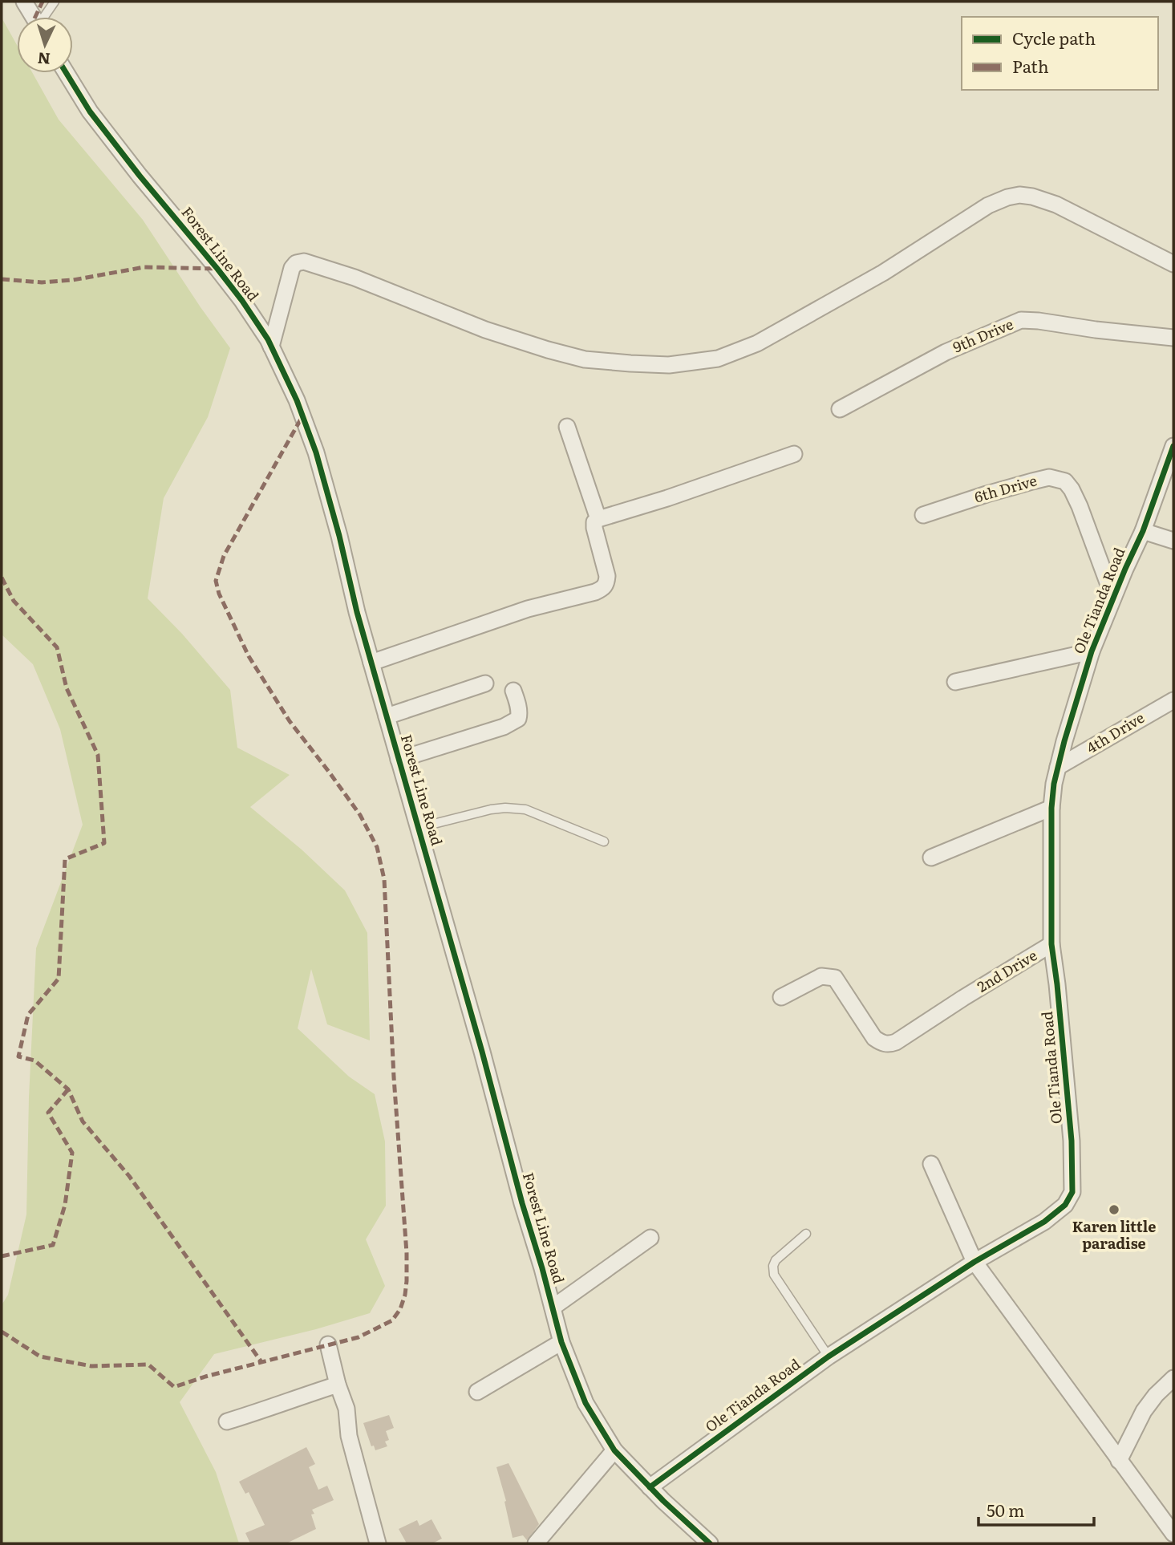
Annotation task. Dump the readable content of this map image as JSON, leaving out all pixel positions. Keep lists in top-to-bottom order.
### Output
{
  "streets": {
    "street": [
      "Forest Line Road",
      "9th Drive",
      "6th Drive",
      "Ole Tianda Road",
      "4th Drive",
      "2nd Drive"
    ]
  },
  "crossings": [
    ["Forest Line Road", "Ole Tianda Road"],
    ["6th Drive", "Ole Tianda Road"],
    ["Ole Tianda Road", "4th Drive"],
    ["Ole Tianda Road", "2nd Drive"]
  ],
  "places": ["Karen little paradise"],
  "legend": ["Cycle path", "Path"],
  "scale_bar": "50 m",
  "north": "bottom"
}
